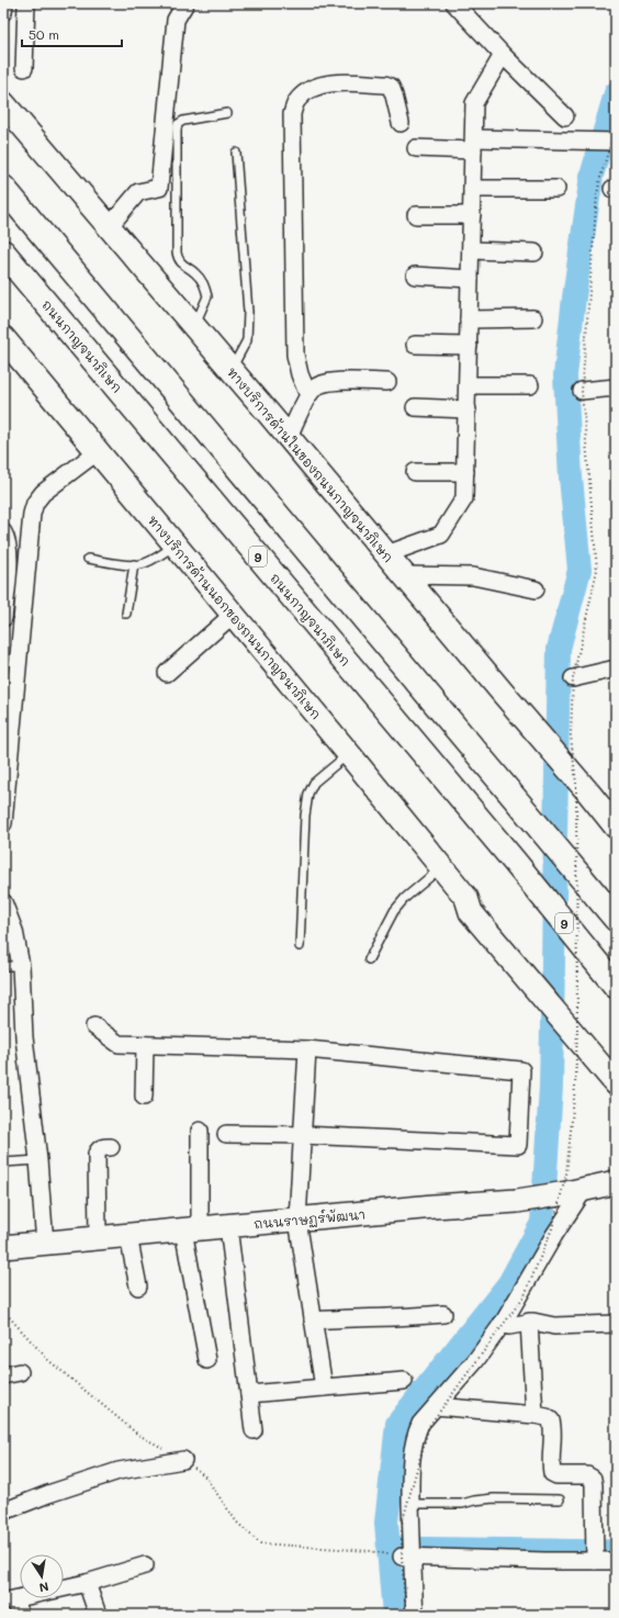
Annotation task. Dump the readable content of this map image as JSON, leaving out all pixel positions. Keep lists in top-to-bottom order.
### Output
{
  "streets": {
    "highway": ["ถนนกาญจนาภิเษก", "9"],
    "main road": ["ทางบริการด้านในของถนนกาญจนาภิเษก", "ทางบริการด้านนอกของถนนกาญจนาภิเษก", "ถนนราษฏร์พัฒนา"]
  },
  "scale_bar": "50 m",
  "north": "bottom"
}
